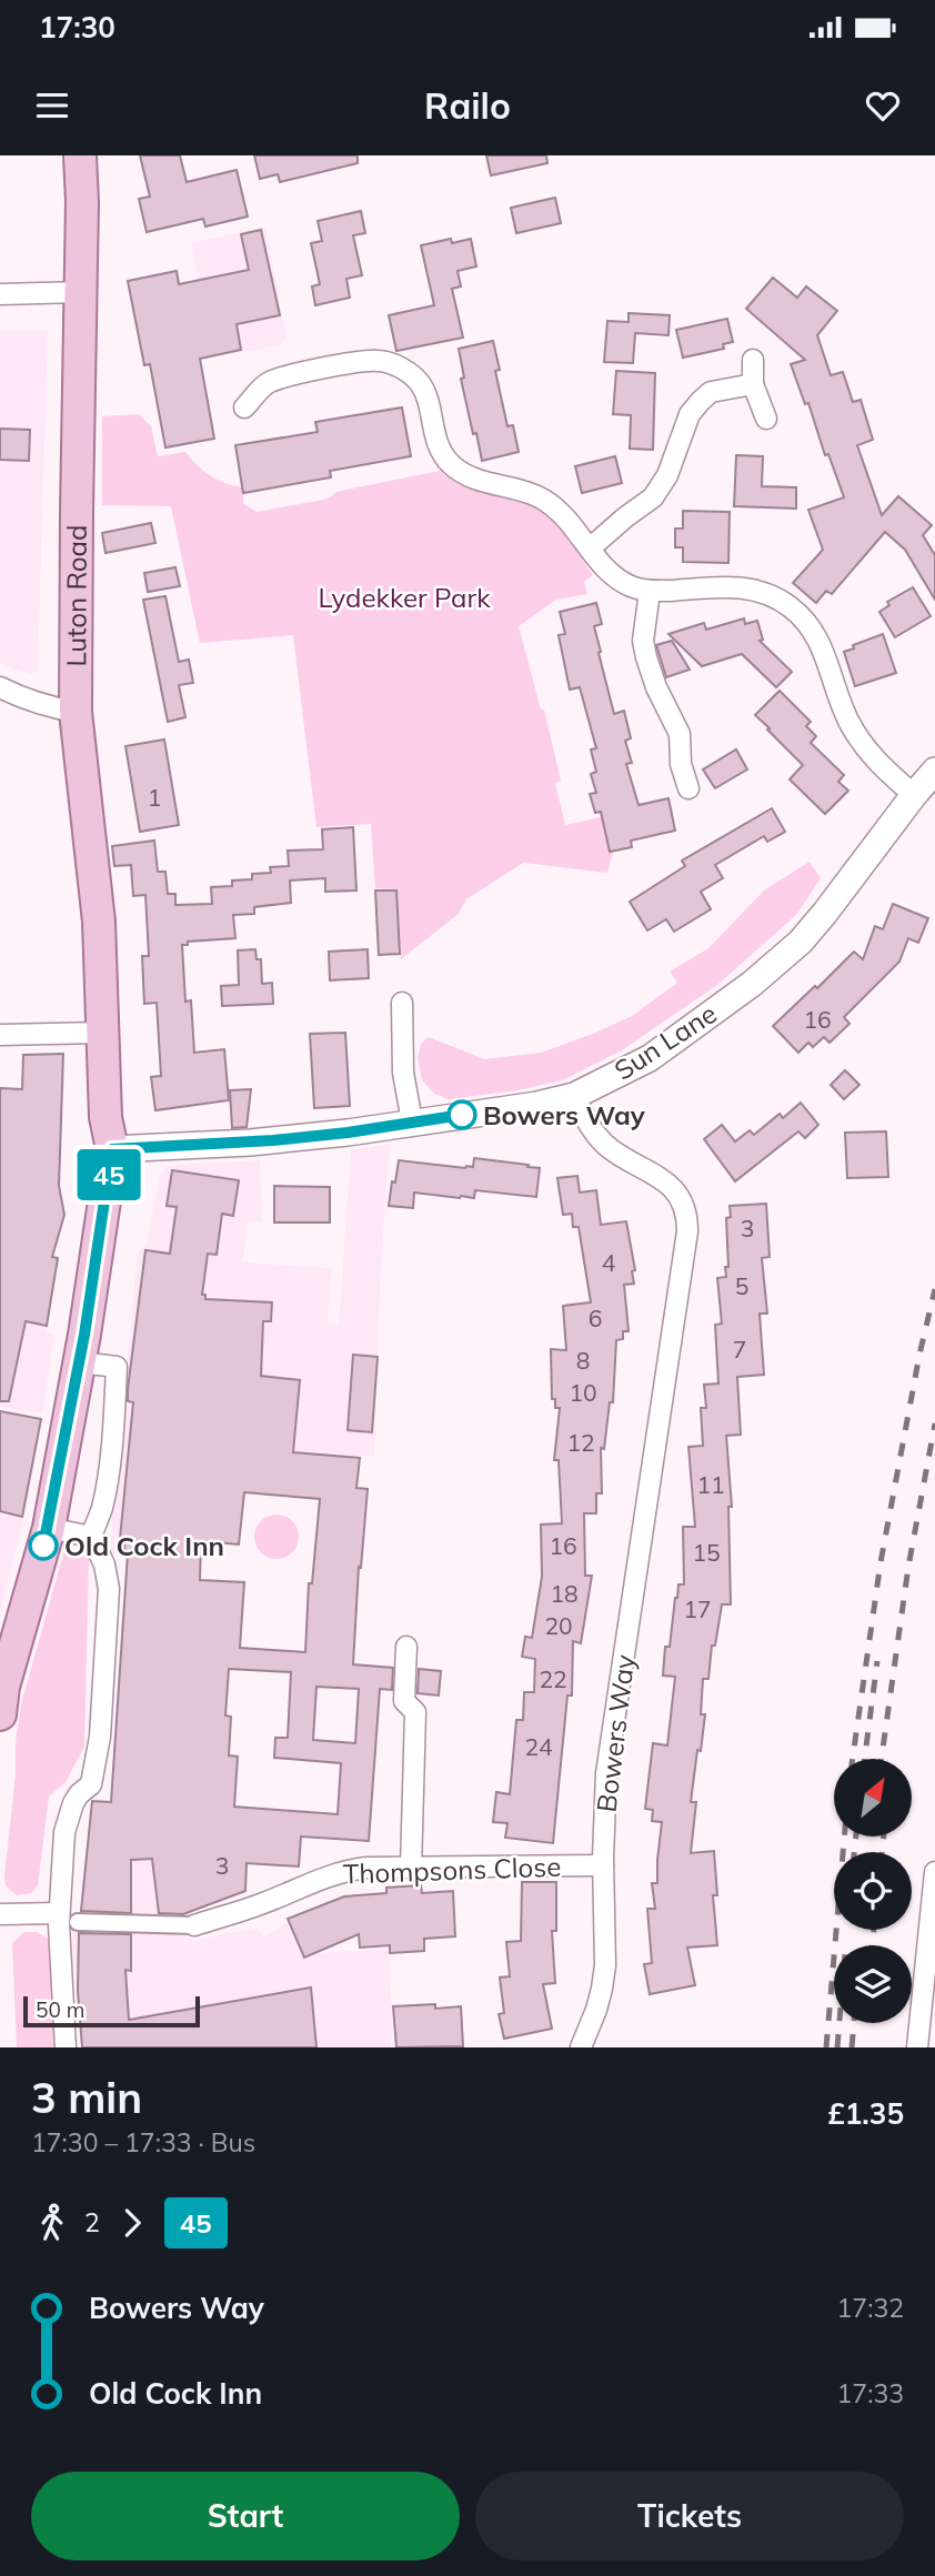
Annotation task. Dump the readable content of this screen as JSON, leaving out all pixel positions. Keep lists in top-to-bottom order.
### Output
{
  "streets": {
    "main road": ["Luton Road"],
    "street": ["Sun Lane", "Bowers Way", "Thompsons Close"]
  },
  "crossings": [
    ["Luton Road", "Sun Lane"],
    ["Sun Lane", "Bowers Way"],
    ["Bowers Way", "Thompsons Close"]
  ],
  "parks": ["Lydekker Park"],
  "places": ["Bowers Way", "Old Cock Inn"],
  "lines": ["bus line 45"],
  "house_numbers": [
    "1",
    "16",
    "3",
    "4",
    "5",
    "6",
    "7",
    "8",
    "10",
    "12",
    "11",
    "16",
    "15",
    "18",
    "17",
    "20",
    "22",
    "24",
    "3"
  ],
  "scale_bar": "50 m",
  "north": "top right",
  "page": {
    "status": "17:30",
    "header": "Railo",
    "on_map": "45",
    "scale": "50 m",
    "heading": ["3 min", "17:30 – 17:33 · Bus", "£1.35"],
    "legs": ["2", "45"],
    "list": [
      {
        "name": "Bowers Way",
        "value": "17:32"
      },
      {
        "name": "Old Cock Inn",
        "value": "17:33"
      }
    ],
    "buttons": ["Start", "Tickets"]
  }
}
